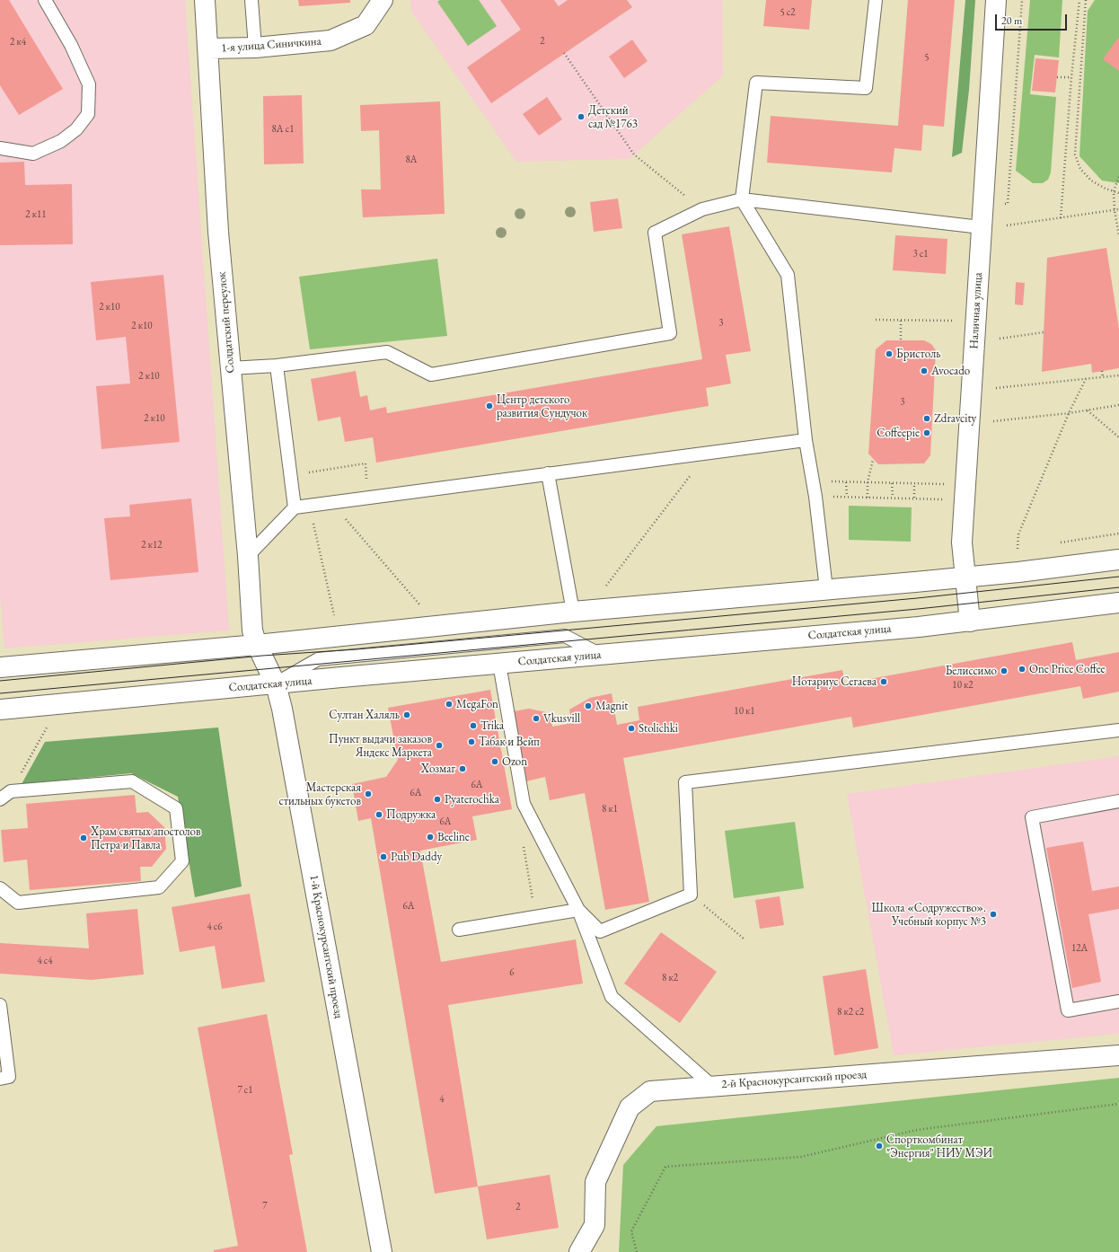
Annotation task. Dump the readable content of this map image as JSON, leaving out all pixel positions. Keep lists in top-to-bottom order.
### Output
{
  "streets": {
    "street": [
      "1-я улица Синичкина",
      "Наличная улица",
      "Солдатский переулок",
      "Солдатская улица",
      "1-й Краснокурсантский проезд",
      "2-й Краснокурсантский проезд"
    ]
  },
  "crossings": [
    ["1-я улица Синичкина", "Солдатский переулок"],
    ["Наличная улица", "Солдатская улица"],
    ["Солдатский переулок", "1-й Краснокурсантский проезд"],
    ["Солдатская улица", "1-й Краснокурсантский проезд"]
  ],
  "places": [
    "Детский сад №1763",
    "Бристоль",
    "Avocado",
    "Центр детского развития Сундучок",
    "Zdravcity",
    "Coffeepie",
    "One Price Coffee",
    "Белиссимо",
    "Нотариус Сегаева",
    "MegaFon",
    "Magnit",
    "Султан Халяль",
    "Vkusvill",
    "Trika",
    "Stolichki",
    "Табак и Вейп",
    "Пункт выдачи заказов Яндекс Маркета",
    "Ozon",
    "Хозмаг",
    "Мастерская стильных букетов",
    "Pyaterochka",
    "Подружка",
    "Beeline",
    "Храм святых апостолов Петра и Павла",
    "Pub Daddy",
    "Школа «Содружество». Учебный корпус №3",
    "Спорткомбинат \"Энергия\" НИУ МЭИ"
  ],
  "house_numbers": [
    "5 с2",
    "2",
    "2 к4",
    "5",
    "8А с1",
    "8А",
    "2 к11",
    "3 с1",
    "2 к10",
    "3",
    "2 к10",
    "2 к10",
    "3",
    "2 к10",
    "2 к12",
    "10 к2",
    "10 к1",
    "6А",
    "6А",
    "8 к1",
    "6А",
    "6А",
    "4 с6",
    "12А",
    "4 с4",
    "6",
    "8 к2",
    "8 к2 с2",
    "7 с1",
    "4",
    "7",
    "2"
  ],
  "scale_bar": "20 m"
}
